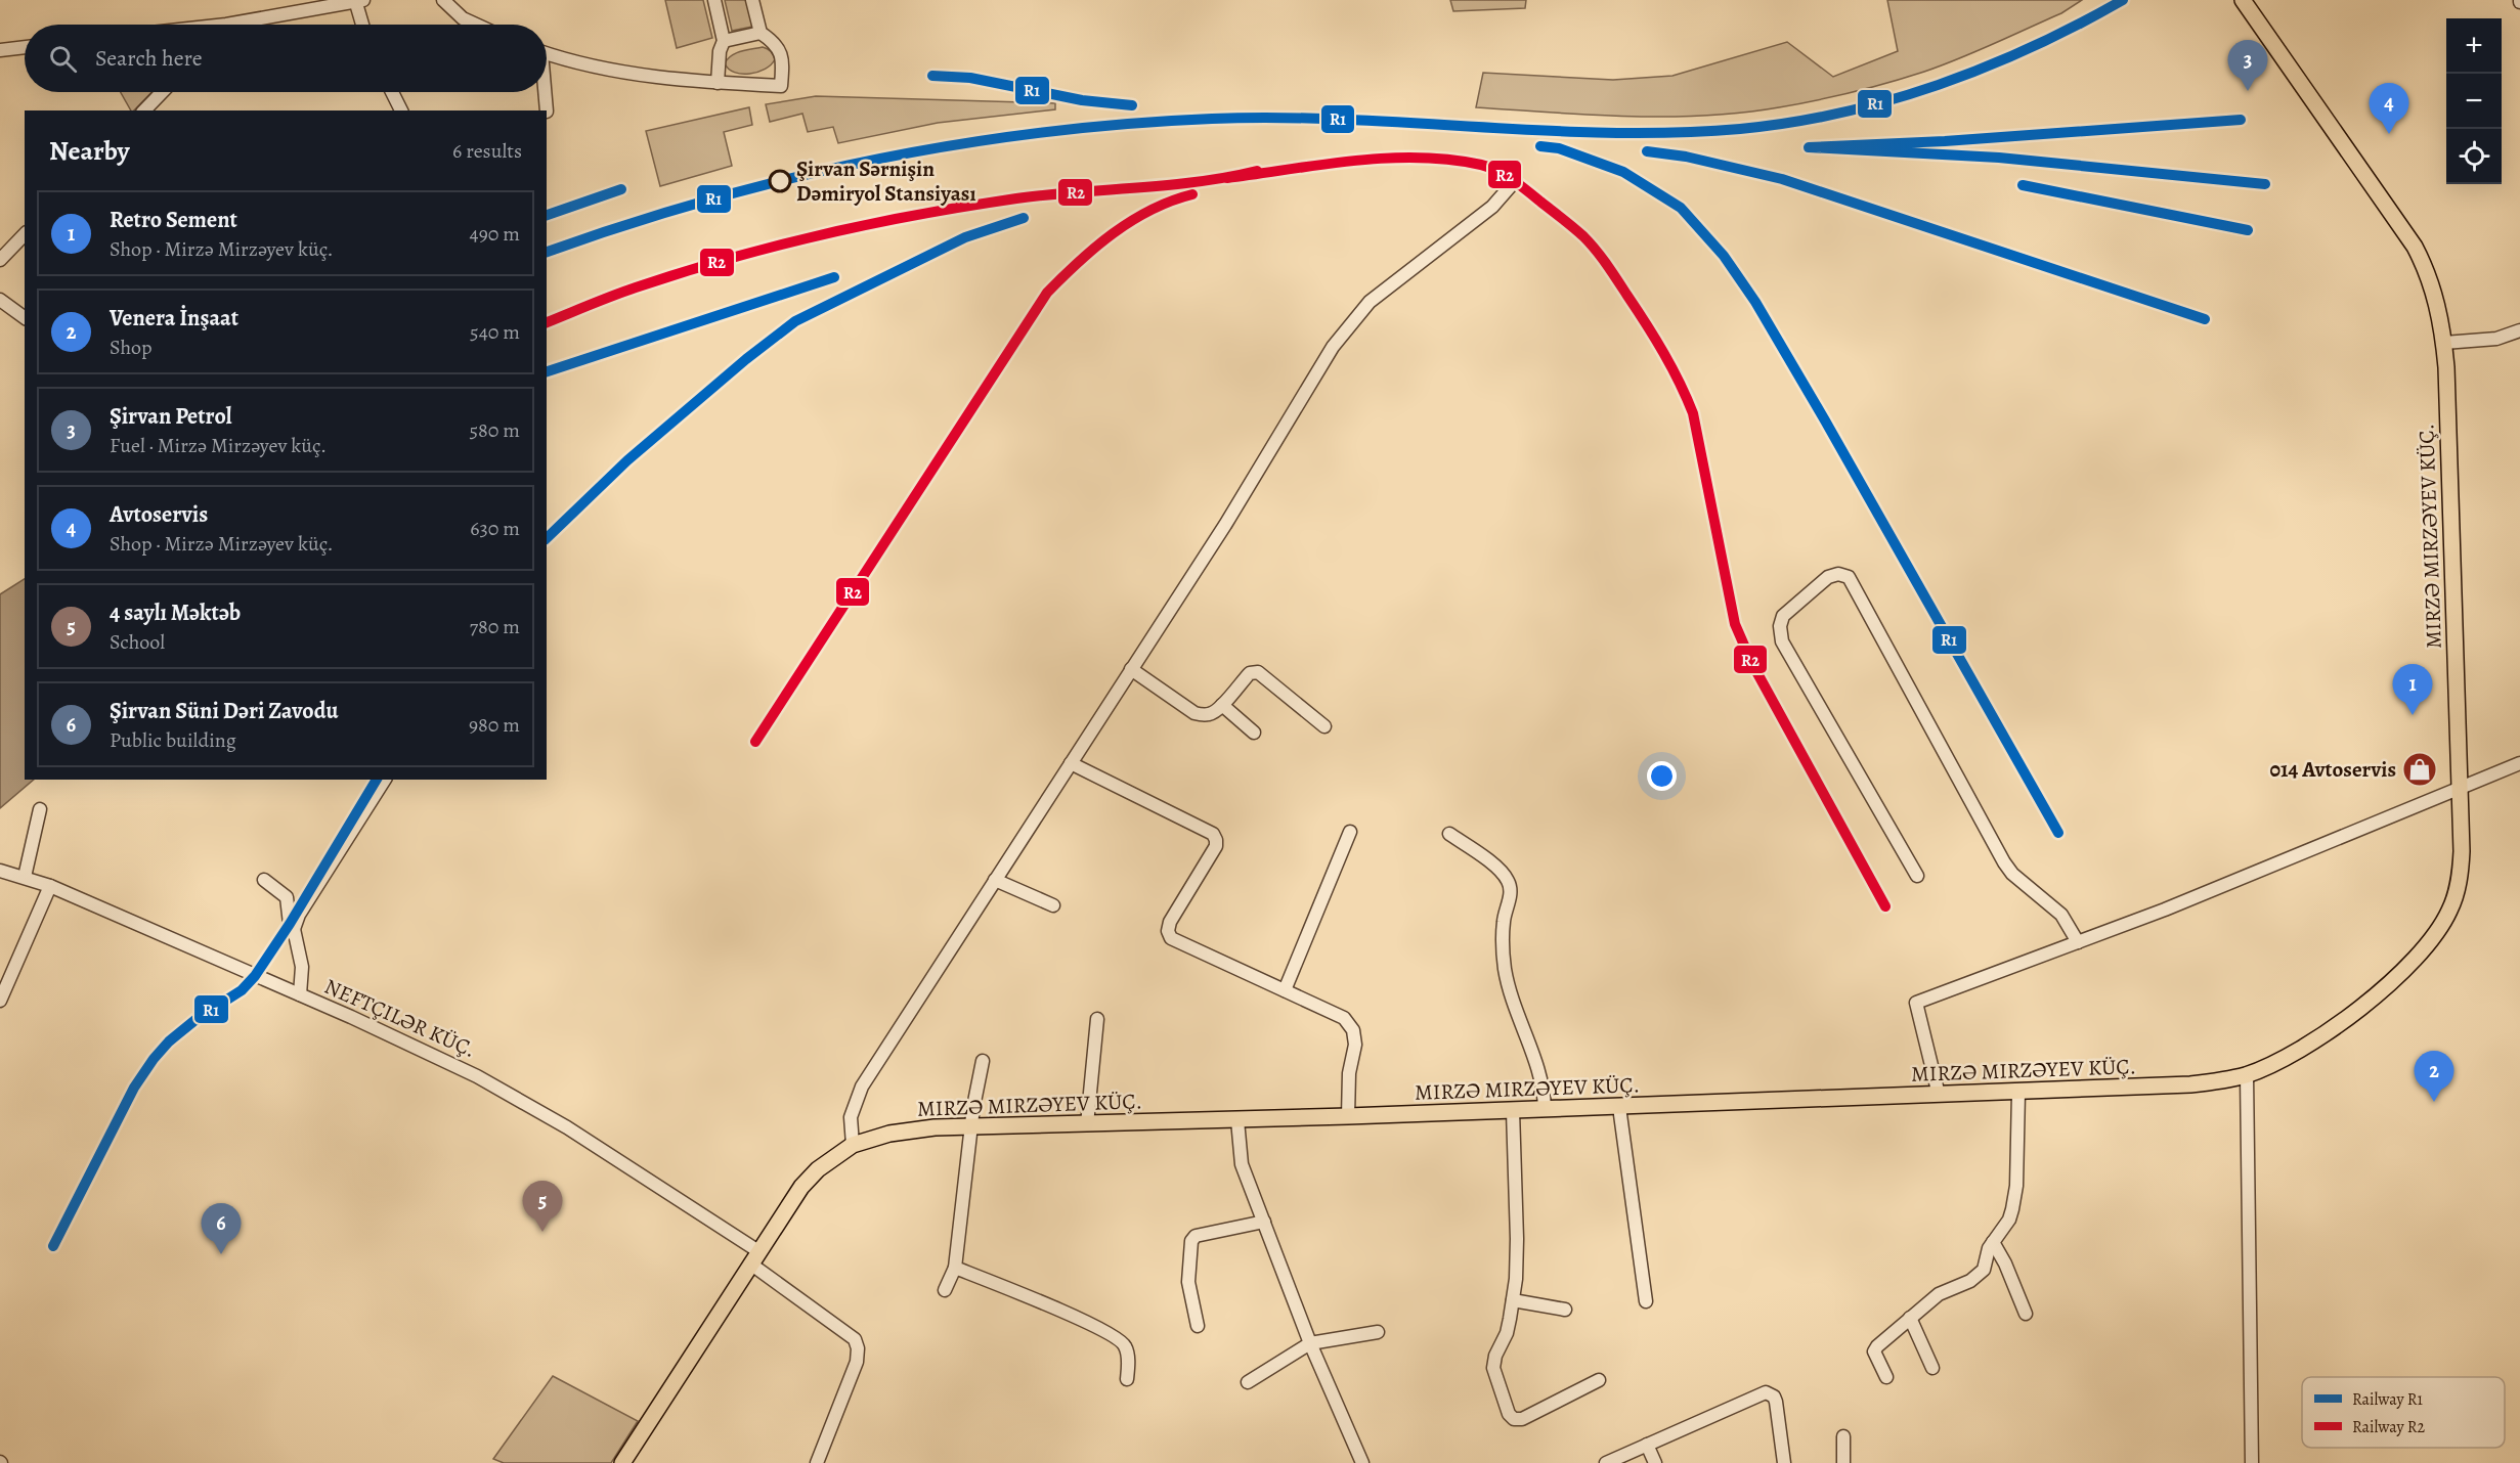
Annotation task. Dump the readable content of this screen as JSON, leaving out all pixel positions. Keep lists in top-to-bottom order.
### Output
{
  "streets": {
    "main road": ["MIRZƏ MIRZƏYEV KÜÇ."],
    "street": ["NEFTÇILƏR KÜÇ."]
  },
  "crossings": [
    ["MIRZƏ MIRZƏYEV KÜÇ.", "NEFTÇILƏR KÜÇ."]
  ],
  "places": {
    "other": ["Şirvan Sərnişin Dəmiryol Stansiyası"],
    "shop": ["014 Avtoservis"]
  },
  "lines": ["rail line R1", "rail line R2"],
  "legend": ["Railway R1", "Railway R2"],
  "page": {
    "map_buttons": ["+", "−"],
    "search": "Search here",
    "pins": [
      "3",
      "4",
      "1",
      "2",
      "5",
      "6"
    ],
    "heading": ["Nearby", "6 results"],
    "list": [
      {
        "mark": "1",
        "name": "Retro Sement",
        "note": "Shop · Mirzə Mirzəyev küç.",
        "value": "490 m"
      },
      {
        "mark": "2",
        "name": "Venera İnşaat",
        "note": "Shop",
        "value": "540 m"
      },
      {
        "mark": "3",
        "name": "Şirvan Petrol",
        "note": "Fuel · Mirzə Mirzəyev küç.",
        "value": "580 m"
      },
      {
        "mark": "4",
        "name": "Avtoservis",
        "note": "Shop · Mirzə Mirzəyev küç.",
        "value": "630 m"
      },
      {
        "mark": "5",
        "name": "4 saylı Məktəb",
        "note": "School",
        "value": "780 m"
      },
      {
        "mark": "6",
        "name": "Şirvan Süni Dəri Zavodu",
        "note": "Public building",
        "value": "980 m"
      }
    ]
  }
}
